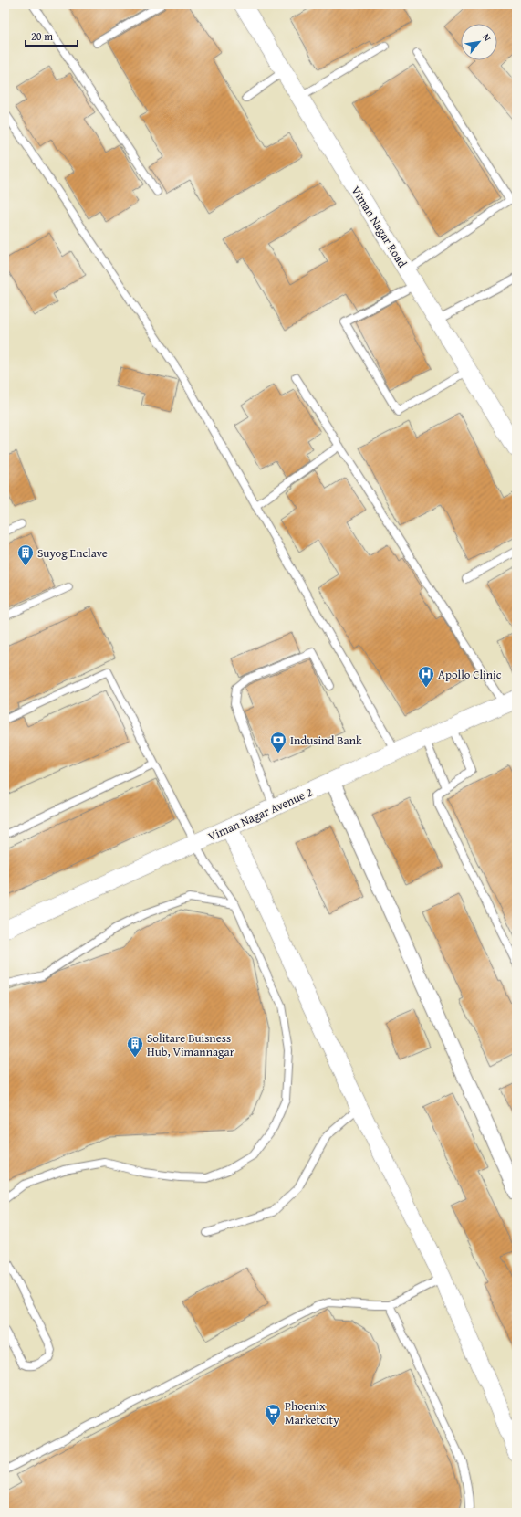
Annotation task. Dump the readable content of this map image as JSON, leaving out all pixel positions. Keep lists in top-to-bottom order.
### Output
{
  "streets": {
    "street": ["Viman Nagar Road", "Viman Nagar Avenue 2"]
  },
  "places": {
    "building": ["Suyog Enclave", "Solitare Buisness Hub, Vimannagar"],
    "hospital": ["Apollo Clinic"],
    "bank": ["Indusind Bank"],
    "supermarket": ["Phoenix Marketcity"]
  },
  "scale_bar": "20 m",
  "north": "top right"
}
